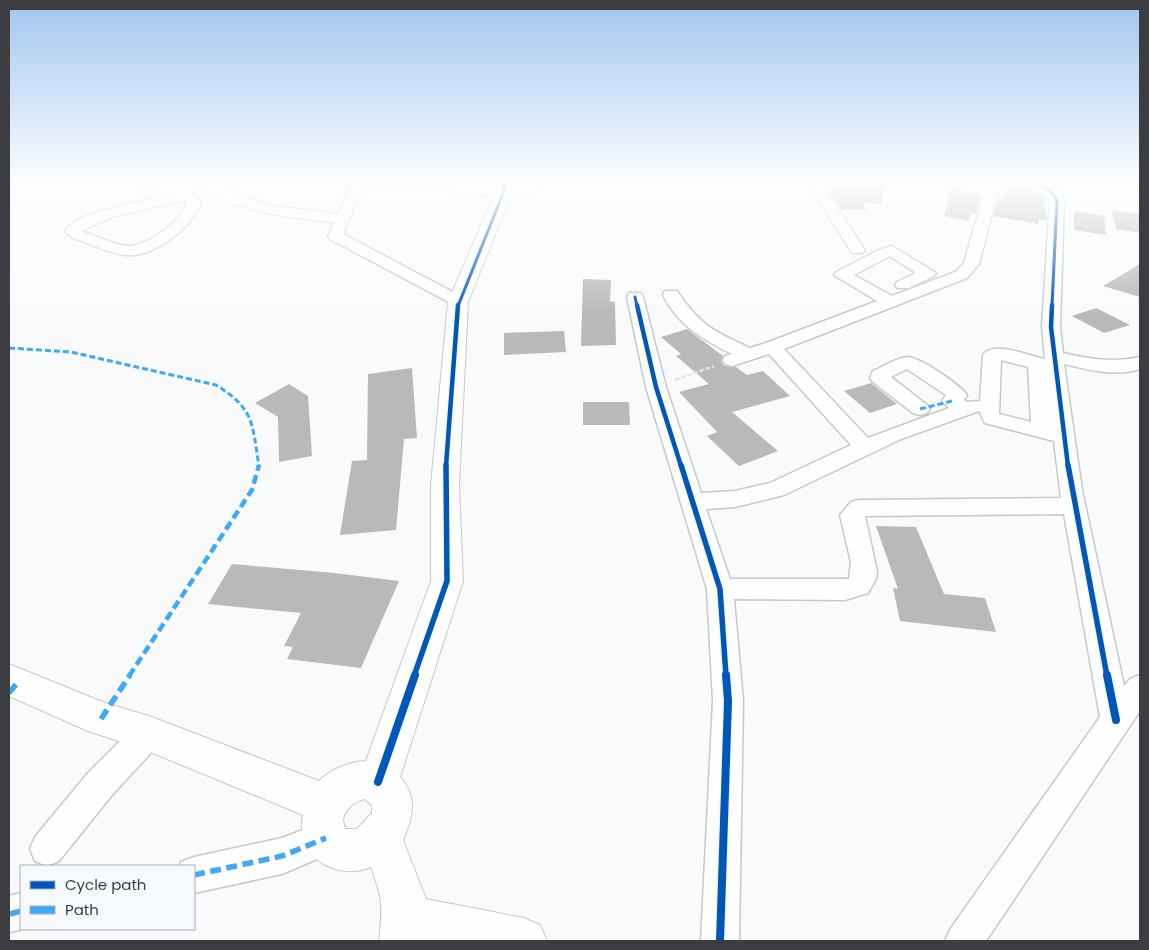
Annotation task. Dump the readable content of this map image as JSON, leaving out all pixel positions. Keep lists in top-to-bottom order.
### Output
{
  "legend": ["Cycle path", "Path"]
}
